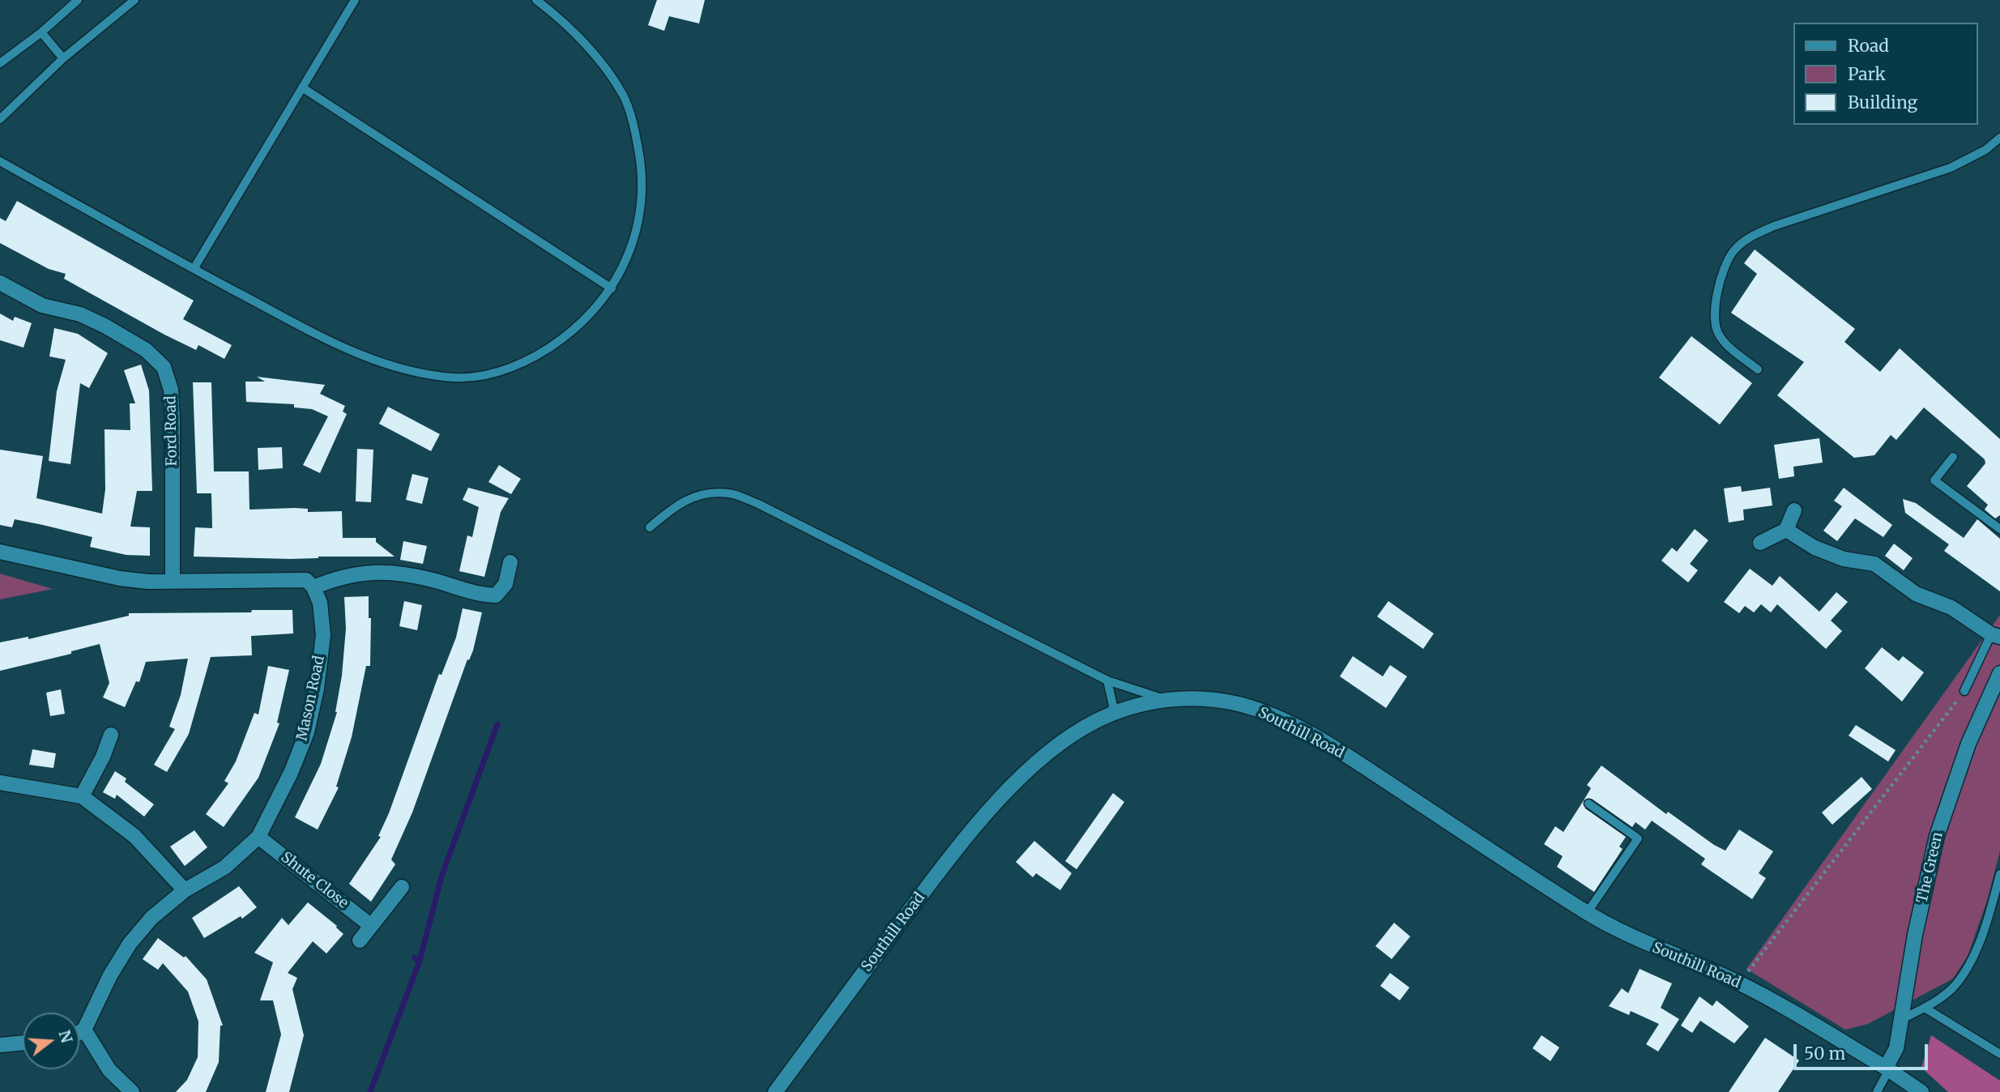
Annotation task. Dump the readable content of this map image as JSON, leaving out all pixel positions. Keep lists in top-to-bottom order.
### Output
{
  "streets": {
    "street": [
      "Ford Road",
      "Mason Road",
      "Southill Road",
      "The Green",
      "Shute Close"
    ]
  },
  "crossings": [
    ["Mason Road", "Shute Close"],
    ["Southill Road", "The Green"]
  ],
  "legend": ["Road", "Park", "Building"],
  "scale_bar": "50 m",
  "north": "right"
}
